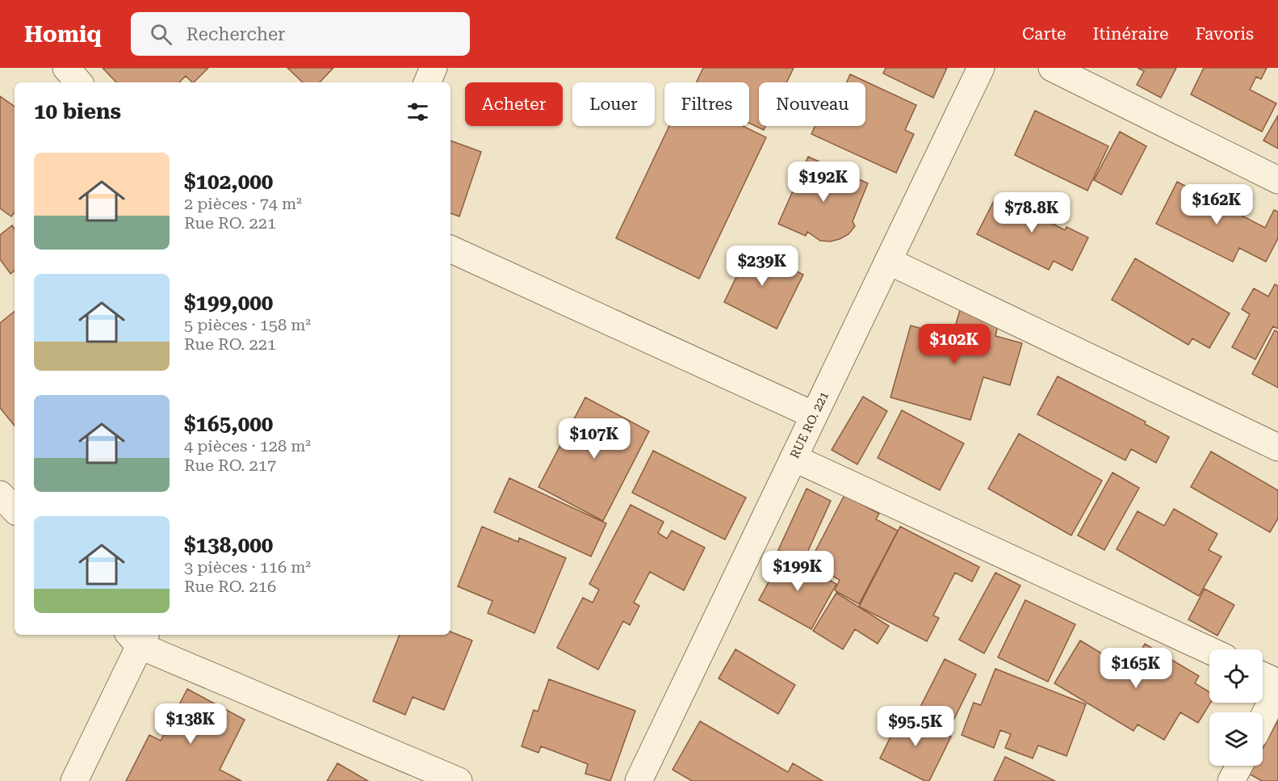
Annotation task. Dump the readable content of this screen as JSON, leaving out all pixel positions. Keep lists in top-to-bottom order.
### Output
{
  "streets": {
    "street": ["RUE RO. 221"]
  },
  "page": {
    "header": "Homiq",
    "search": "Rechercher",
    "nav": ["Carte", "Itinéraire", "Favoris"],
    "chip": [
      "Acheter",
      "Louer",
      "Filtres",
      "Nouveau"
    ],
    "heading": "10 biens",
    "list": [
      {
        "name": "$102,000",
        "note": "2 pièces · 74 m² · Rue RO. 221"
      },
      {
        "name": "$199,000",
        "note": "5 pièces · 158 m² · Rue RO. 221"
      },
      {
        "name": "$165,000",
        "note": "4 pièces · 128 m² · Rue RO. 217"
      },
      {
        "name": "$138,000",
        "note": "3 pièces · 116 m² · Rue RO. 216"
      }
    ],
    "price": [
      "$192K",
      "$162K",
      "$78.8K",
      "$239K",
      "$102K",
      "$107K",
      "$199K",
      "$165K",
      "$138K",
      "$95.5K"
    ]
  }
}
